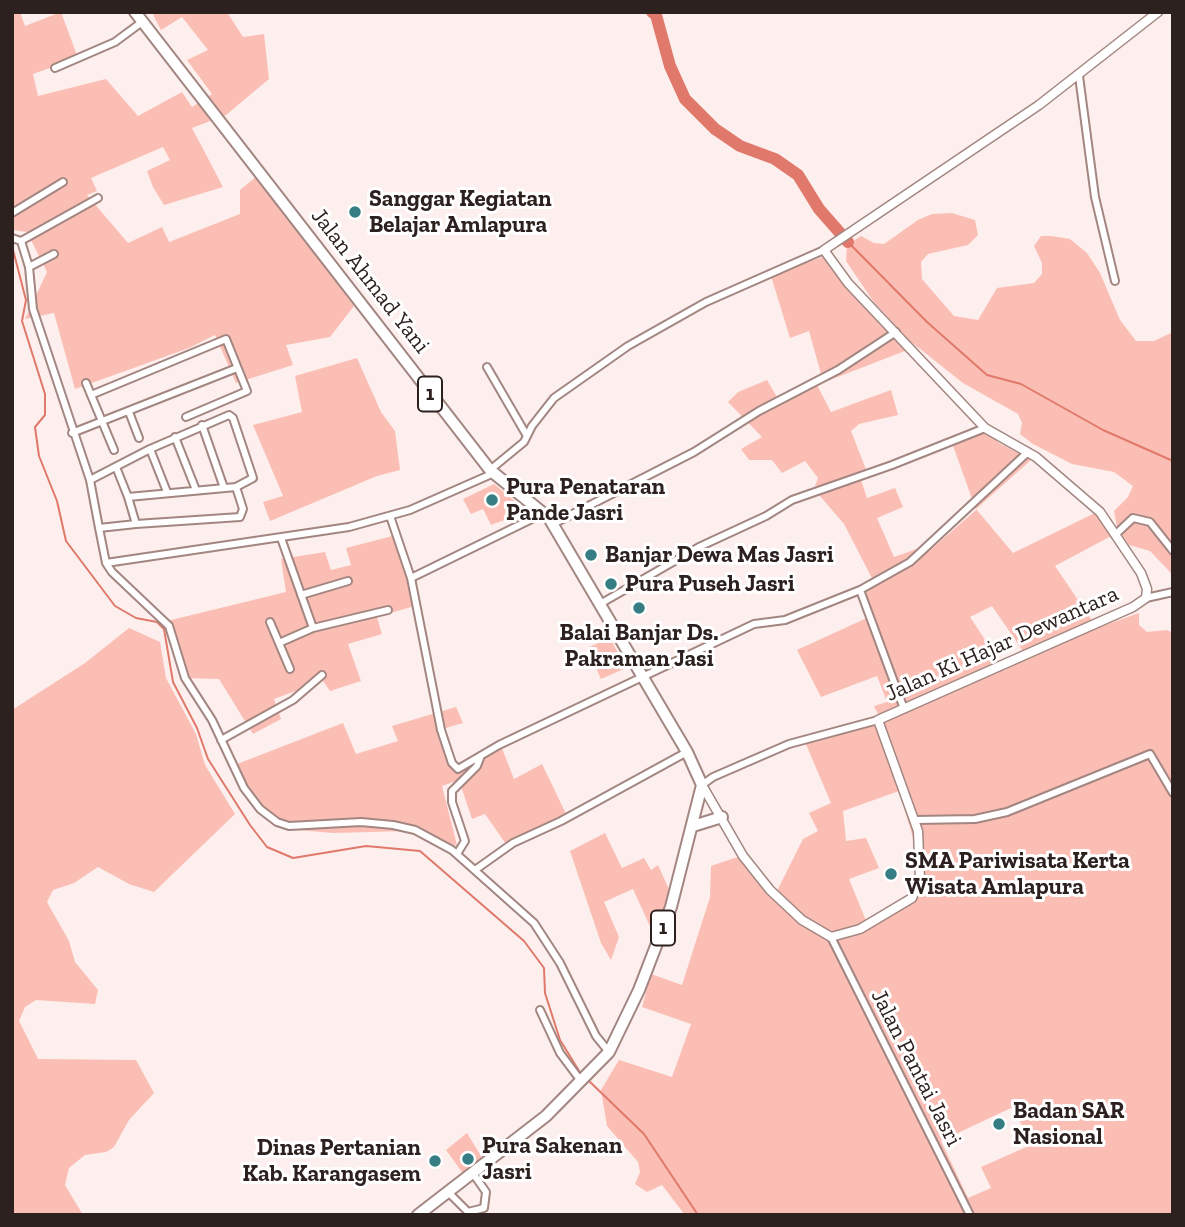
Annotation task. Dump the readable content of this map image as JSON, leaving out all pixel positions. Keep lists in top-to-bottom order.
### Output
{
  "streets": {
    "highway": ["Jalan Ahmad Yani", "1"],
    "street": ["Jalan Ki Hajar Dewantara", "Jalan Pantai Jasri"]
  },
  "crossings": [
    ["Jalan Ahmad Yani", "1"],
    ["Jalan Ki Hajar Dewantara", "Jalan Pantai Jasri"]
  ],
  "places": [
    "Sanggar Kegiatan Belajar Amlapura",
    "Pura Penataran Pande Jasri",
    "Banjar Dewa Mas Jasri",
    "Pura Puseh Jasri",
    "Balai Banjar Ds. Pakraman Jasi",
    "SMA Pariwisata Kerta Wisata Amlapura",
    "Badan SAR Nasional",
    "Pura Sakenan Jasri",
    "Dinas Pertanian Kab. Karangasem"
  ]
}
